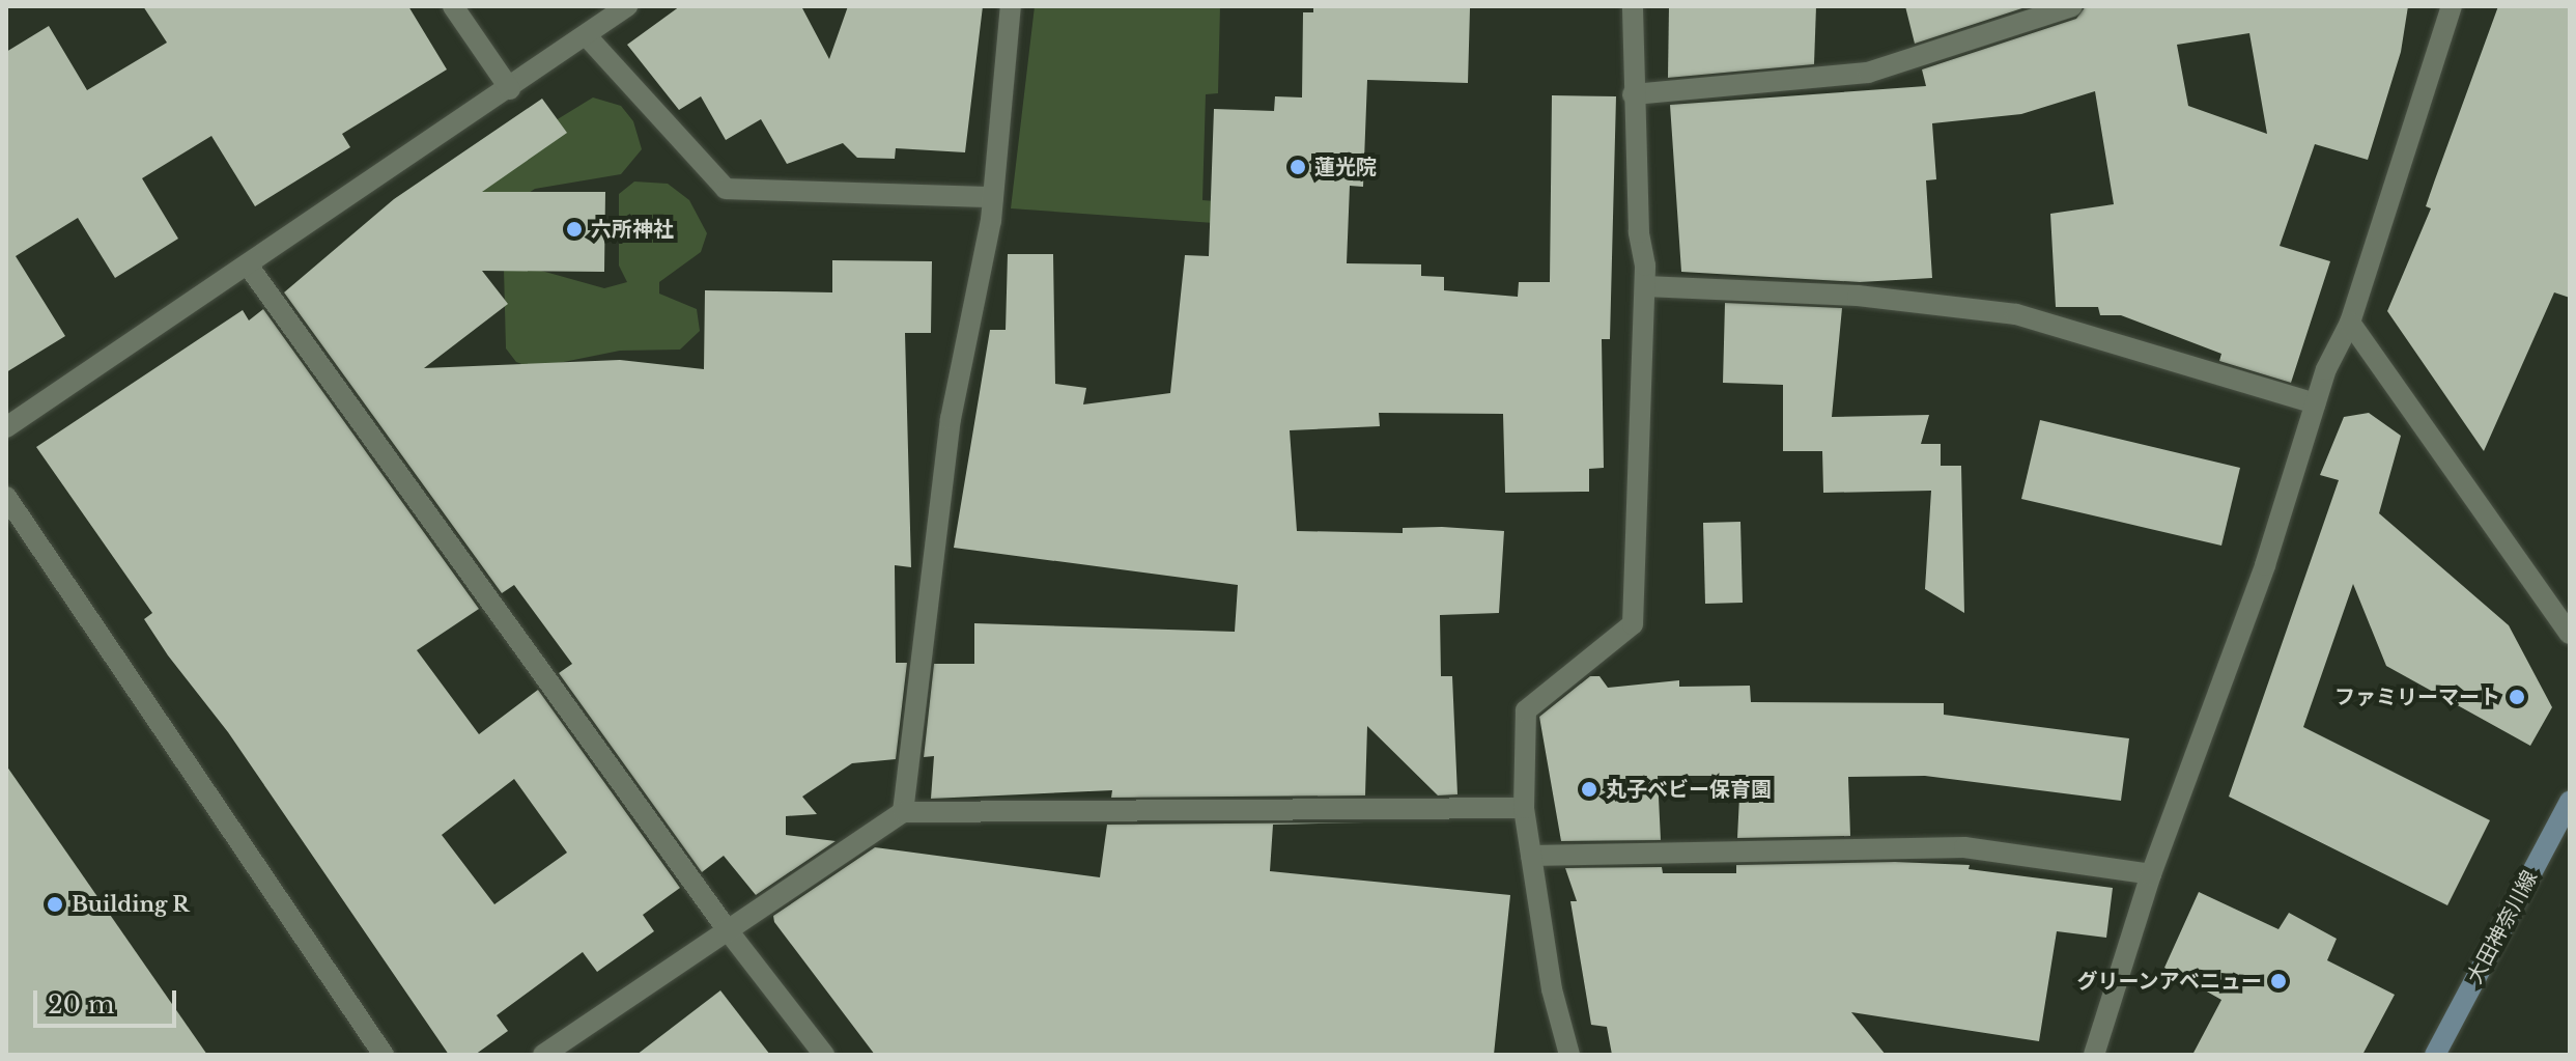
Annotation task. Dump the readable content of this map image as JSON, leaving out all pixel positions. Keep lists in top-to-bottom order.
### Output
{
  "streets": {
    "main road": ["大田神奈川線"]
  },
  "places": [
    "蓮光院",
    "六所神社",
    "ファミリーマート",
    "丸子ベビー保育園",
    "Building R",
    "グリーンアベニュー"
  ],
  "scale_bar": "20 m"
}
